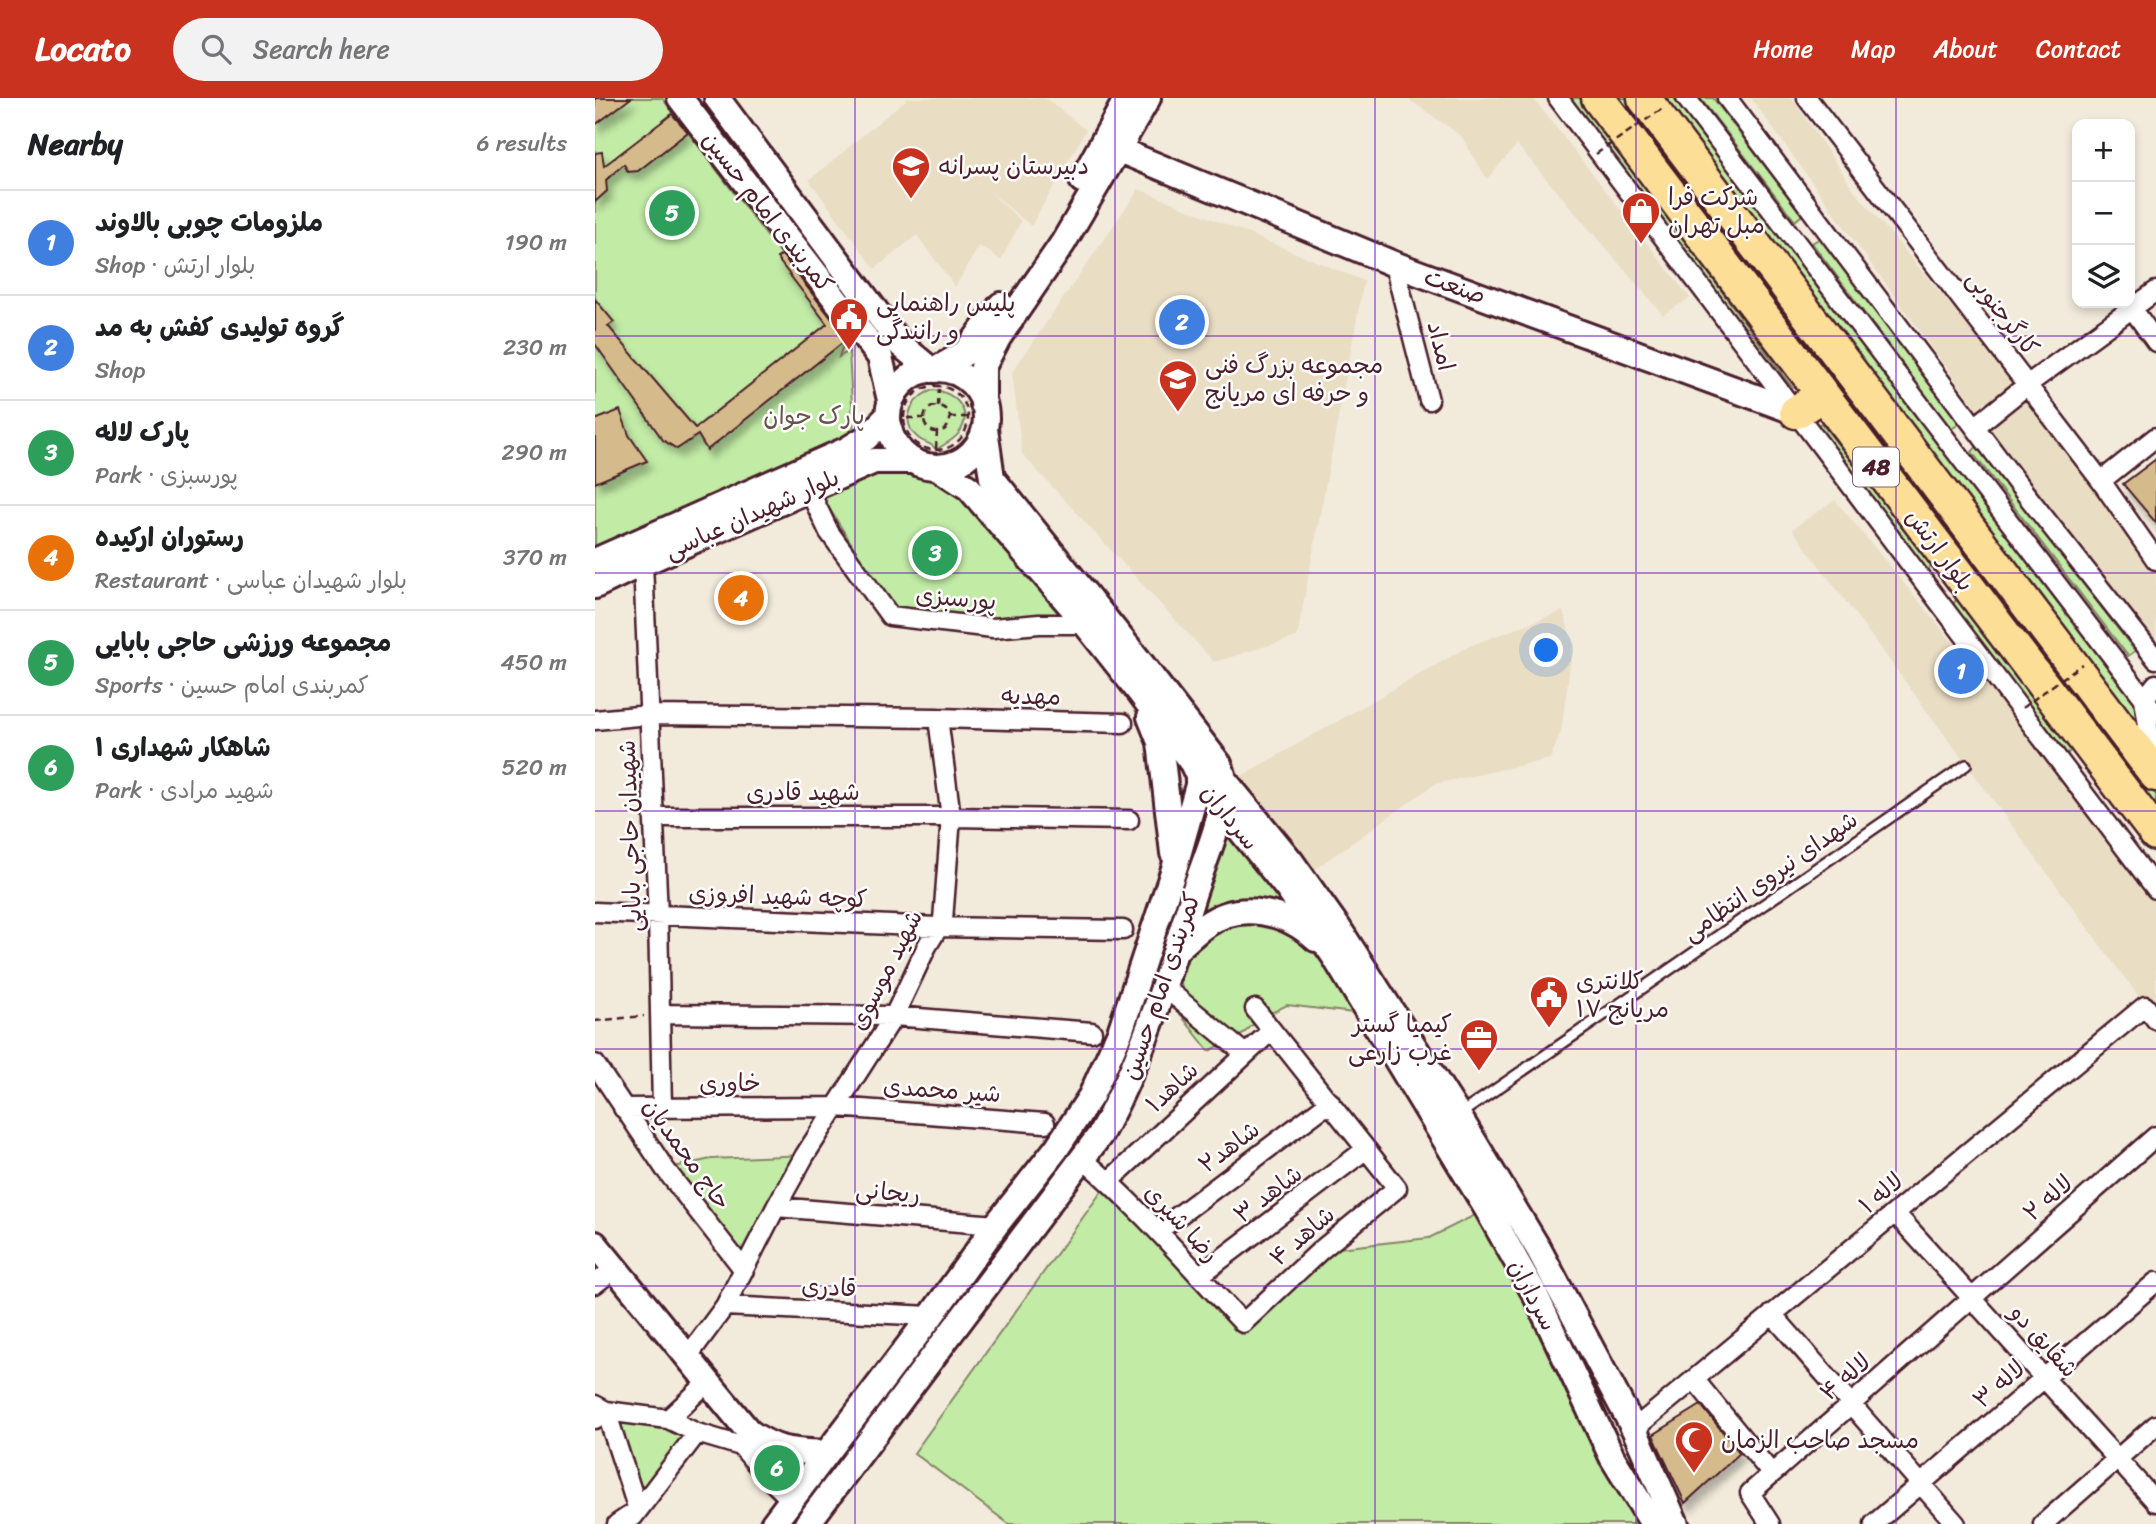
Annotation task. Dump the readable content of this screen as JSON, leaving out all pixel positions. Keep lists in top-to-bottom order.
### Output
{
  "streets": {
    "highway": ["48", "بلوار ارتش"],
    "main road": [
      "کمربندی امام حسین",
      "صنعت",
      "بلوار شهیدان عباسی",
      "سرداران"
    ],
    "street": [
      "کارگرجنوبی",
      "امداد",
      "پورسبزی",
      "مهدیه",
      "شهید قادری",
      "شهیدان حاجی بابایی",
      "کوچه شهید افروزی",
      "شهید موسوی",
      "خاوری",
      "شاهد۱",
      "شیر محمدی",
      "شاهد۲",
      "حاج محمدیان",
      "ریحانی",
      "لاله ۱",
      "شاهد ۳",
      "لاله ۲",
      "رضا شیری",
      "شاهد ۴",
      "قادری",
      "شقایق دو",
      "لاله ۴",
      "لاله ۳"
    ],
    "lane": ["شهدای نیروی انتظامی"]
  },
  "crossings": [
    ["کمربندی امام حسین", "بلوار شهیدان عباسی"],
    ["کمربندی امام حسین", "سرداران"],
    ["کمربندی امام حسین", "ریحانی"],
    ["کمربندی امام حسین", "رضا شیری"],
    ["کمربندی امام حسین", "قادری"],
    ["صنعت", "امداد"],
    ["بلوار شهیدان عباسی", "پورسبزی"],
    ["بلوار شهیدان عباسی", "شهیدان حاجی بابایی"],
    ["مهدیه", "شهید موسوی"],
    ["شهید قادری", "شهیدان حاجی بابایی"],
    ["شهید قادری", "شهید موسوی"],
    ["سرداران", "شهدای نیروی انتظامی"],
    ["سرداران", "لاله ۱"],
    ["شهیدان حاجی بابایی", "کوچه شهید افروزی"],
    ["شهیدان حاجی بابایی", "خاوری"],
    ["کوچه شهید افروزی", "شهید موسوی"],
    ["شهید موسوی", "خاوری"],
    ["شهید موسوی", "شیر محمدی"],
    ["شهید موسوی", "حاج محمدیان"],
    ["شهید موسوی", "ریحانی"],
    ["شهید موسوی", "قادری"],
    ["خاوری", "شیر محمدی"],
    ["خاوری", "حاج محمدیان"],
    ["شاهد۱", "رضا شیری"],
    ["شاهد۲", "رضا شیری"],
    ["لاله ۱", "شقایق دو"],
    ["شاهد ۳", "رضا شیری"],
    ["شاهد ۳", "شاهد ۴"],
    ["لاله ۲", "شقایق دو"],
    ["لاله ۲", "لاله ۴"],
    ["رضا شیری", "شاهد ۴"],
    ["شقایق دو", "لاله ۴"],
    ["شقایق دو", "لاله ۳"]
  ],
  "parks": ["پارک جوان"],
  "places": {
    "school or university": ["دبیرستان پسرانه", "مجموعه بزرگ فنی و حرفه ای مریانج"],
    "shop": ["شرکت فرا مبل تهران"],
    "public building": ["پلیس راهنمایی و رانندگی", "کلانتری ۱۷ مریانج"],
    "office": ["کیمیا گستر غرب زارعی"],
    "mosque": ["مسجد صاحب الزمان"]
  },
  "page": {
    "header": "Locato",
    "search": "Search here",
    "nav": [
      "Home",
      "Map",
      "About",
      "Contact"
    ],
    "heading": ["Nearby", "6 results"],
    "map_buttons": ["+", "−"],
    "pins": [
      "5",
      "2",
      "3",
      "4",
      "1",
      "6"
    ],
    "list": [
      {
        "mark": "1",
        "name": "ملزومات چوبی بالاوند",
        "note": "Shop · بلوار ارتش",
        "value": "190 m"
      },
      {
        "mark": "2",
        "name": "گروه تولیدی کفش به مد",
        "note": "Shop",
        "value": "230 m"
      },
      {
        "mark": "3",
        "name": "پارک لاله",
        "note": "Park · پورسبزی",
        "value": "290 m"
      },
      {
        "mark": "4",
        "name": "رستوران ارکیده",
        "note": "Restaurant · بلوار شهیدان عباسی",
        "value": "370 m"
      },
      {
        "mark": "5",
        "name": "مجموعه ورزشی حاجی بابایی",
        "note": "Sports · کمربندی امام حسین",
        "value": "450 m"
      },
      {
        "mark": "6",
        "name": "شاهکار شهداری ۱",
        "note": "Park · شهید مرادی",
        "value": "520 m"
      }
    ]
  }
}
